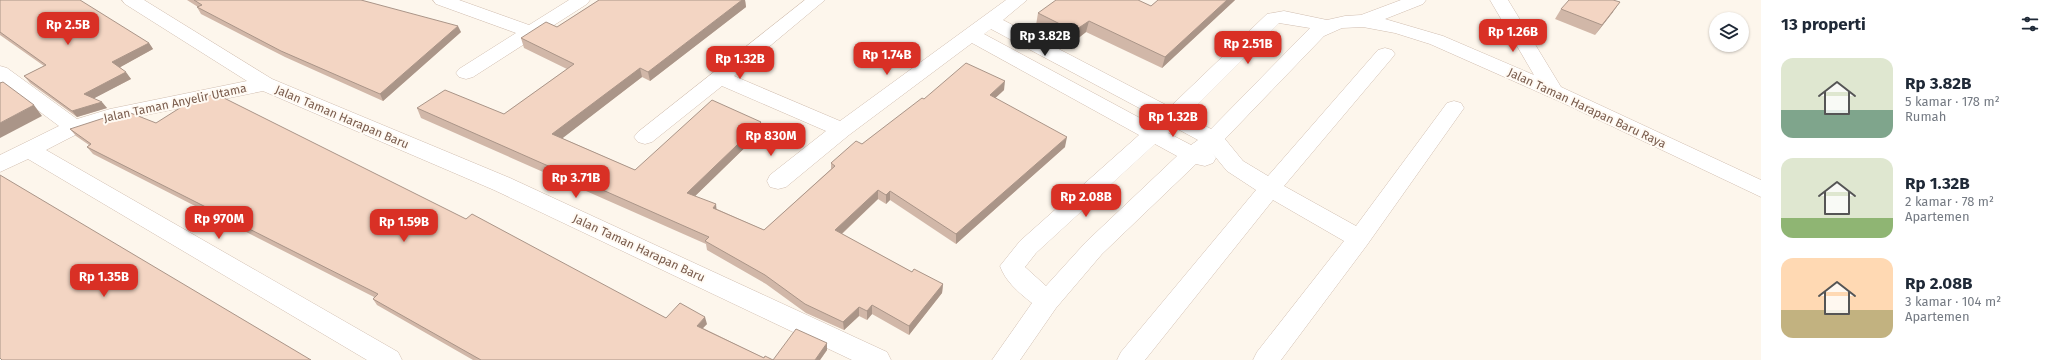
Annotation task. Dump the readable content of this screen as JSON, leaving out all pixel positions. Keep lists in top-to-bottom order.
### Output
{
  "streets": {
    "street": ["Jalan Taman Anyelir Utama", "Jalan Taman Harapan Baru Raya", "Jalan Taman Harapan Baru"]
  },
  "crossings": [
    ["Jalan Taman Anyelir Utama", "Jalan Taman Harapan Baru"]
  ],
  "page": {
    "heading": "13 properti",
    "price": [
      "Rp 2.5B",
      "Rp 1.26B",
      "Rp 3.82B",
      "Rp 2.51B",
      "Rp 1.74B",
      "Rp 1.32B",
      "Rp 1.32B",
      "Rp 830M",
      "Rp 3.71B",
      "Rp 2.08B",
      "Rp 970M",
      "Rp 1.59B",
      "Rp 1.35B"
    ],
    "list": [
      {
        "name": "Rp 3.82B",
        "note": "5 kamar · 178 m² · Rumah"
      },
      {
        "name": "Rp 1.32B",
        "note": "2 kamar · 78 m² · Apartemen"
      },
      {
        "name": "Rp 2.08B",
        "note": "3 kamar · 104 m² · Apartemen"
      }
    ]
  }
}
